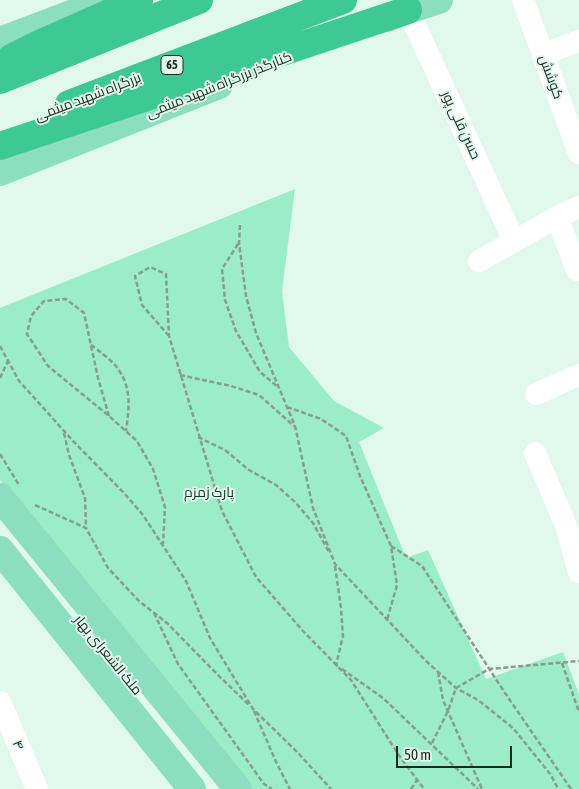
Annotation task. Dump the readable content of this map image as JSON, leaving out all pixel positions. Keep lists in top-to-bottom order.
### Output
{
  "streets": {
    "highway": ["65", "بزرگراه شهید میثمی"],
    "main road": ["کنارگذر بزرگراه شهید میثمی", "ملک الشعرای بهار"],
    "street": ["کوشش", "حسن قلی پور", "۴"]
  },
  "crossings": [
    ["کنارگذر بزرگراه شهید میثمی", "حسن قلی پور"]
  ],
  "parks": ["پارک زمزم"],
  "scale_bar": "50 m"
}
